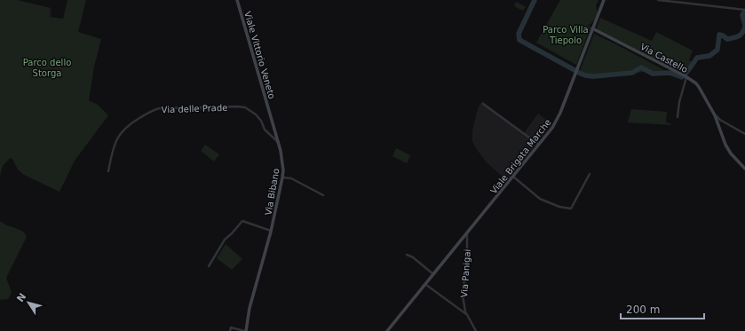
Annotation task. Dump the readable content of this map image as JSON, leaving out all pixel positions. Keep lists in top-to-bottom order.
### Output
{
  "streets": {
    "street": [
      "Viale Vittorio Veneto",
      "Via Castello",
      "Via delle Prade",
      "Viale Brigata Marche",
      "Via Bibano",
      "Via Panigai"
    ]
  },
  "crossings": [
    ["Viale Vittorio Veneto", "Via Bibano"],
    ["Via Castello", "Viale Brigata Marche"],
    ["Via delle Prade", "Via Bibano"],
    ["Viale Brigata Marche", "Via Panigai"]
  ],
  "parks": ["Parco Villa Tiepolo", "Parco dello Storga"],
  "scale_bar": "200 m",
  "north": "top left"
}
